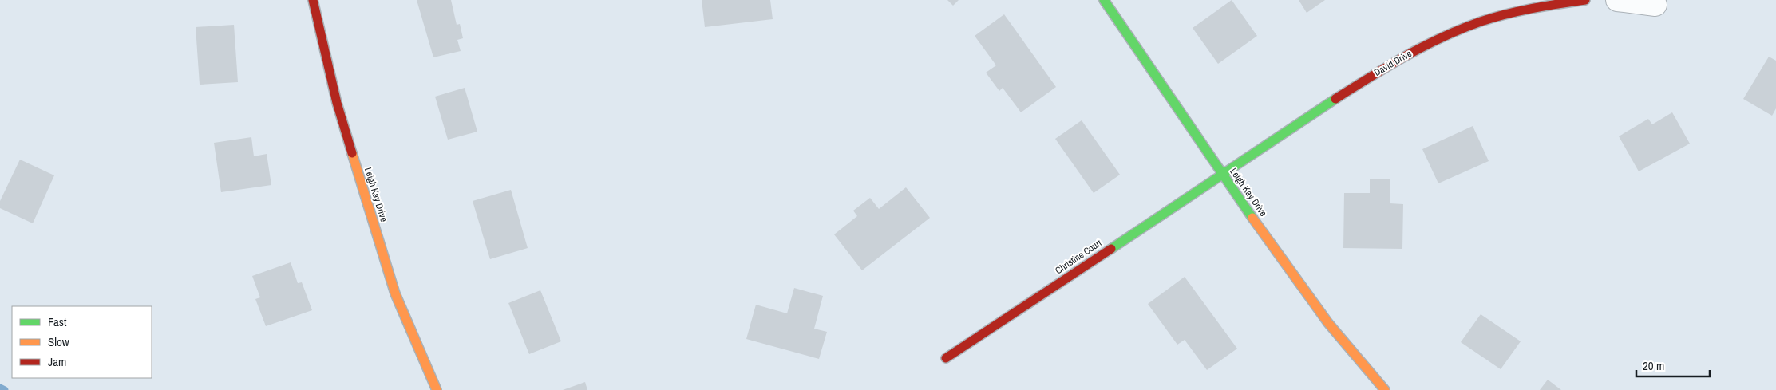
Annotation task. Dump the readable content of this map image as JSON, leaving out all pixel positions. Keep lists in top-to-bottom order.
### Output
{
  "streets": {
    "street": ["David Drive", "Leigh Kay Drive", "Christine Court"]
  },
  "crossings": [
    ["David Drive", "Leigh Kay Drive"],
    ["David Drive", "Christine Court"],
    ["Leigh Kay Drive", "Christine Court"]
  ],
  "legend": ["Fast", "Slow", "Jam"],
  "scale_bar": "20 m"
}
